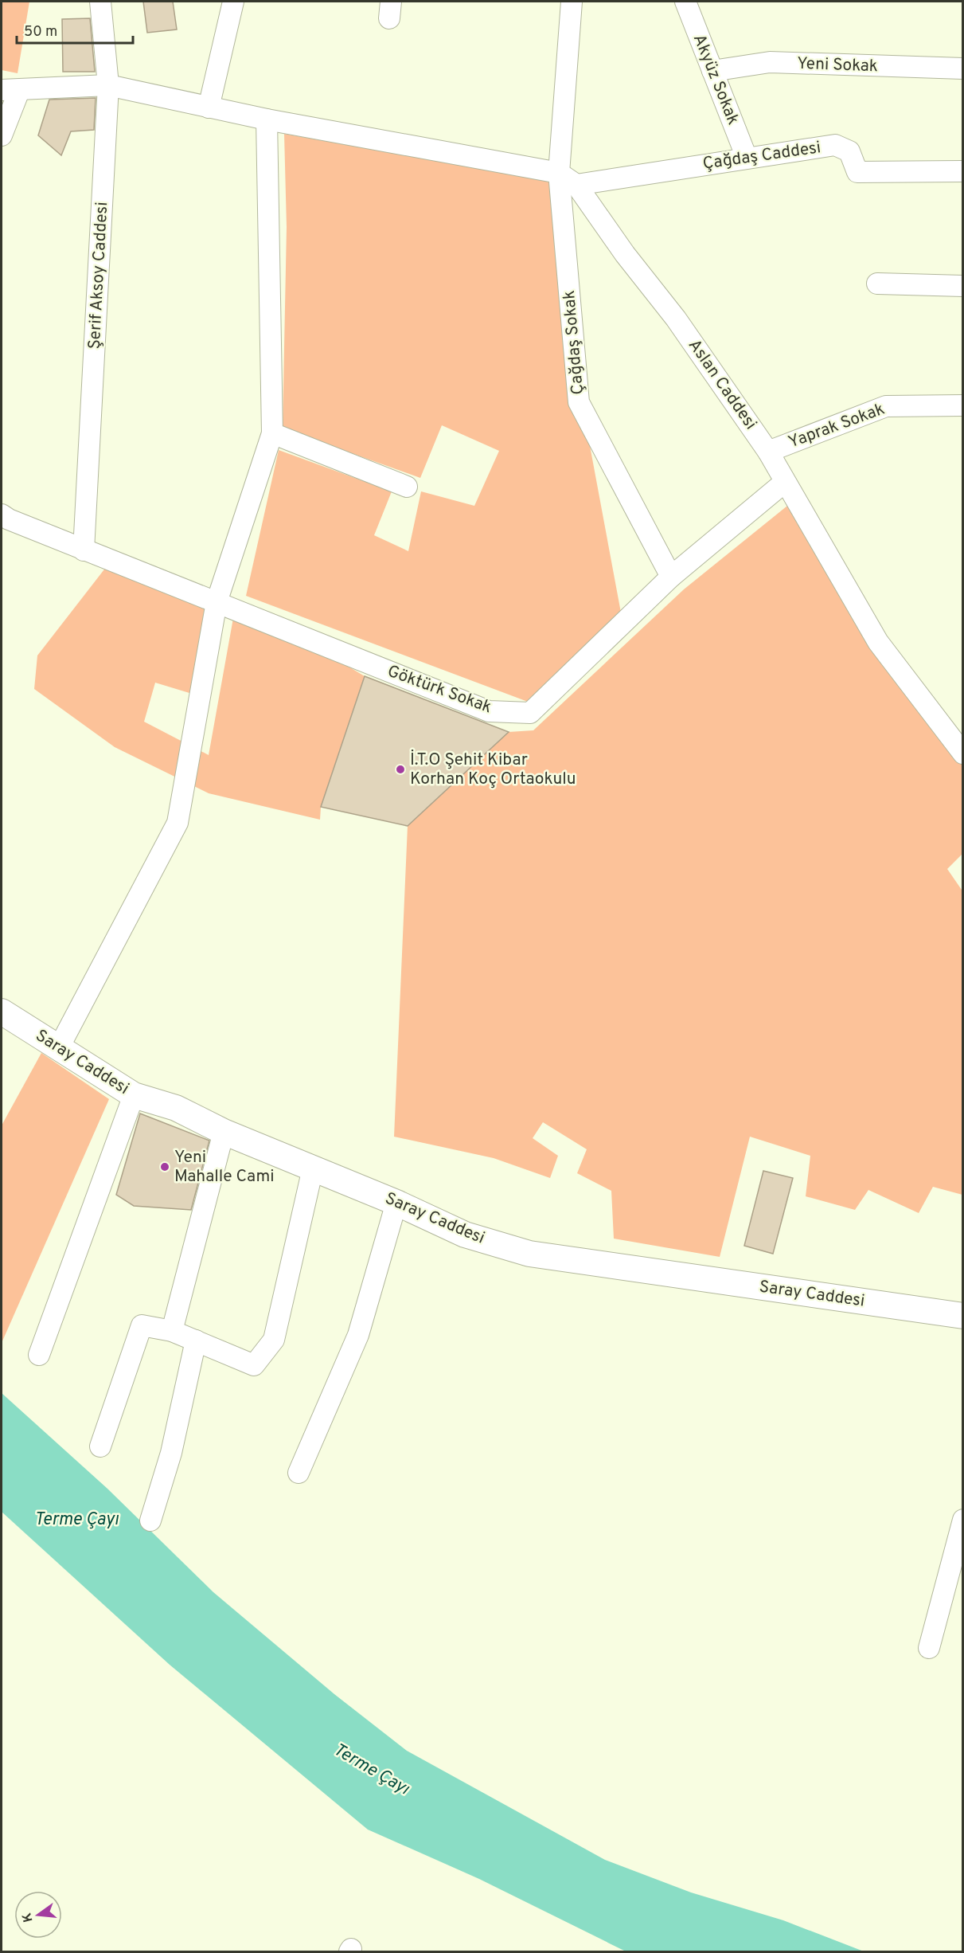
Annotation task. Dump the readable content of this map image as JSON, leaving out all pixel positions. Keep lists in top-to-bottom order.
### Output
{
  "streets": {
    "main road": ["Saray Caddesi"],
    "street": [
      "Yeni Sokak",
      "Akyüz Sokak",
      "Çağdaş Caddesi",
      "Şerif Aksoy Caddesi",
      "Çağdaş Sokak",
      "Aslan Caddesi",
      "Yaprak Sokak",
      "Göktürk Sokak"
    ]
  },
  "crossings": [
    ["Yeni Sokak", "Akyüz Sokak"],
    ["Akyüz Sokak", "Çağdaş Caddesi"],
    ["Çağdaş Caddesi", "Aslan Caddesi"],
    ["Şerif Aksoy Caddesi", "Göktürk Sokak"],
    ["Çağdaş Sokak", "Aslan Caddesi"],
    ["Çağdaş Sokak", "Göktürk Sokak"],
    ["Aslan Caddesi", "Yaprak Sokak"],
    ["Aslan Caddesi", "Göktürk Sokak"]
  ],
  "water": ["Terme Çayı"],
  "places": ["İ.T.O Şehit Kibar Korhan Koç Ortaokulu", "Yeni Mahalle Cami"],
  "scale_bar": "50 m",
  "north": "left"
}
